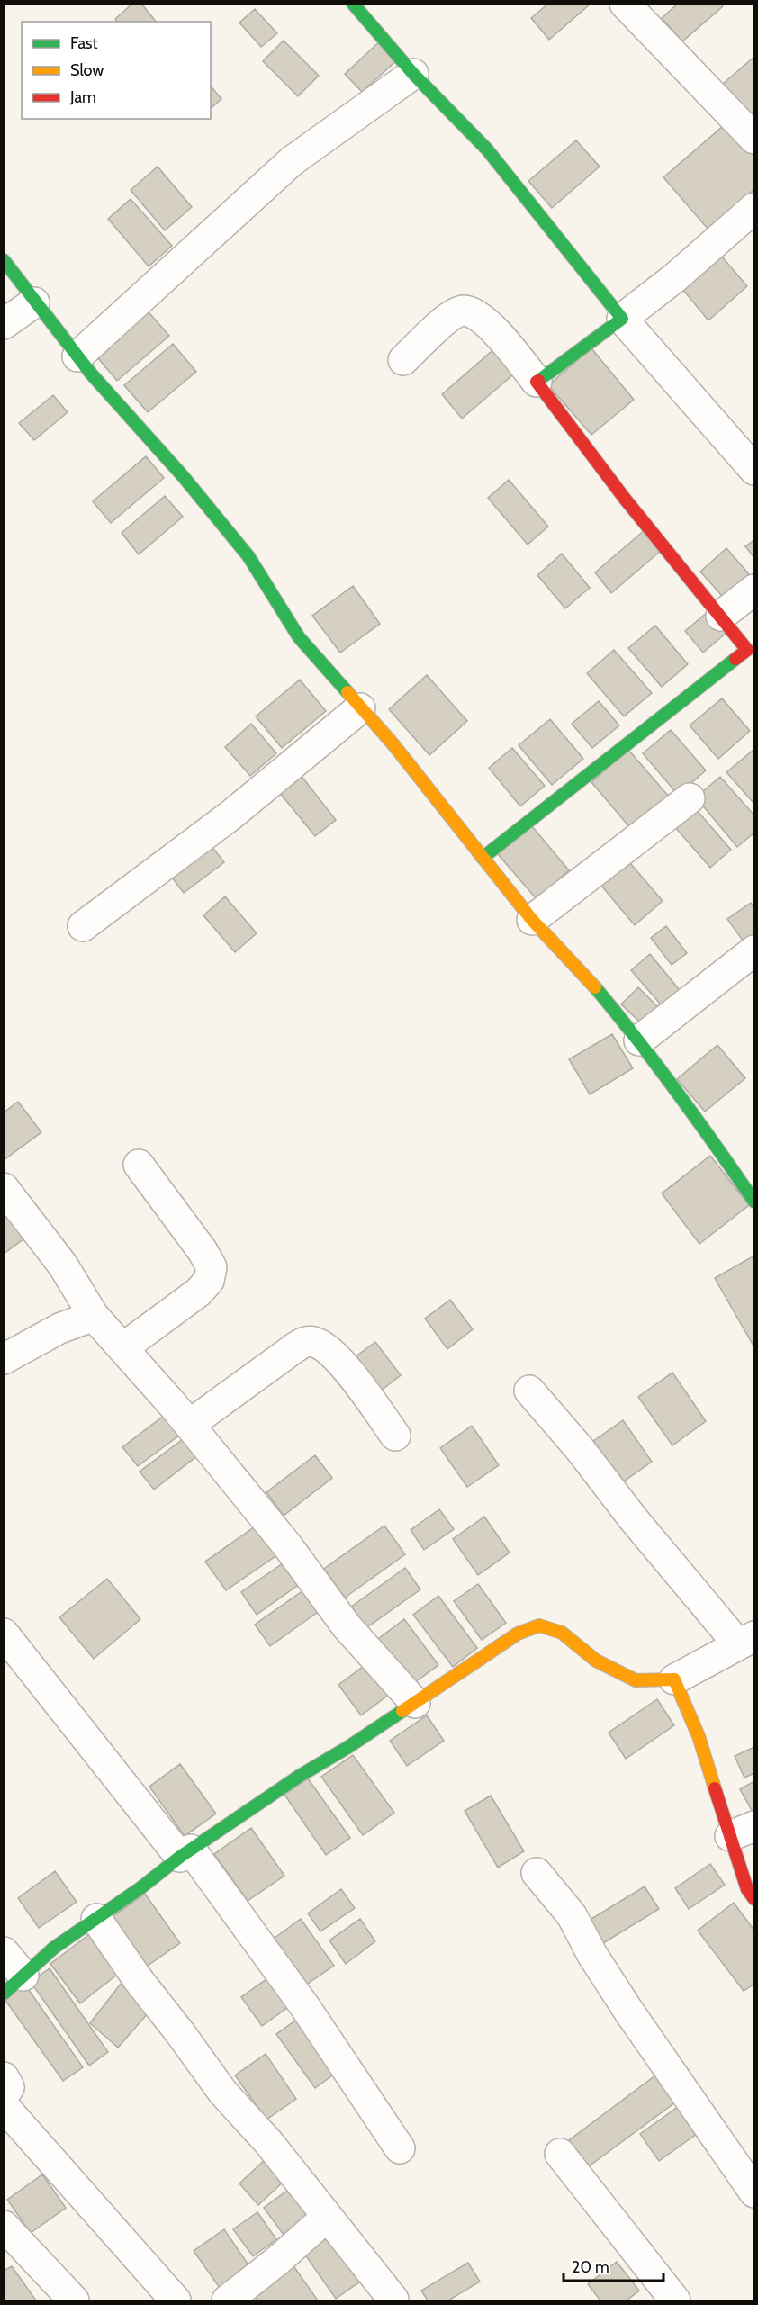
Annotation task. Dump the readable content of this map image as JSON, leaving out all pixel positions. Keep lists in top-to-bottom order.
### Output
{
  "legend": ["Fast", "Slow", "Jam"],
  "scale_bar": "20 m"
}
